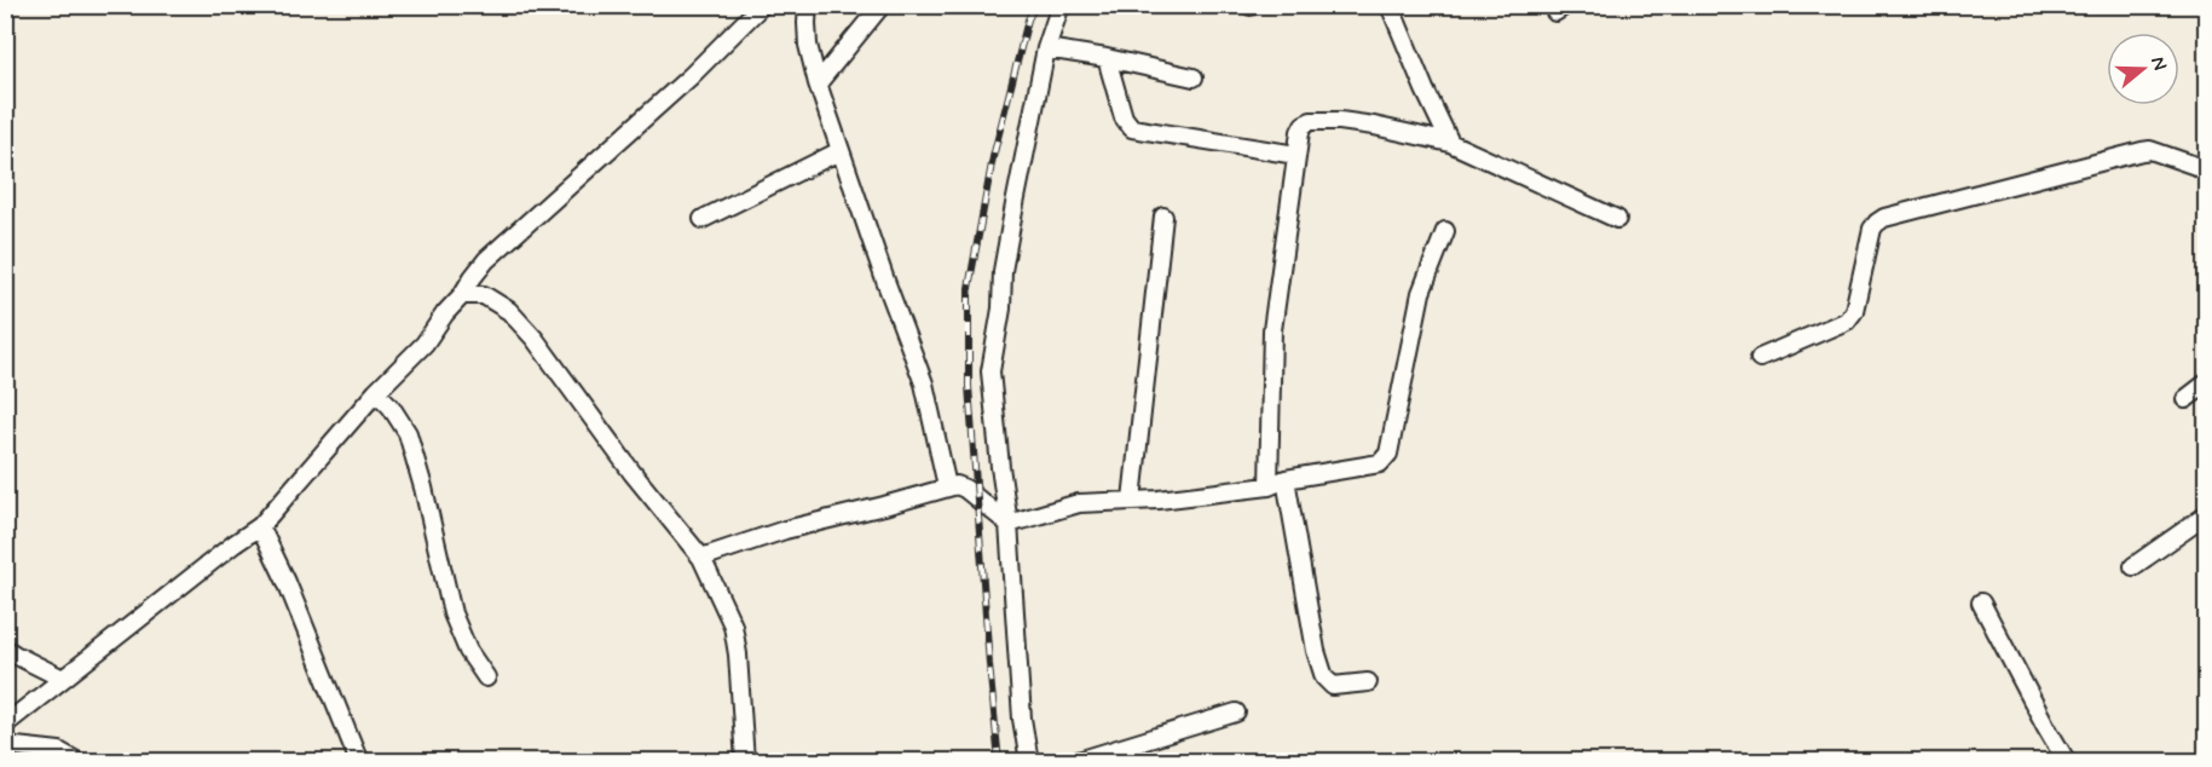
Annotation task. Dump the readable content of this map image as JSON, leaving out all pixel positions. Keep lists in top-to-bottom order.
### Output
{
  "north": "right"
}
